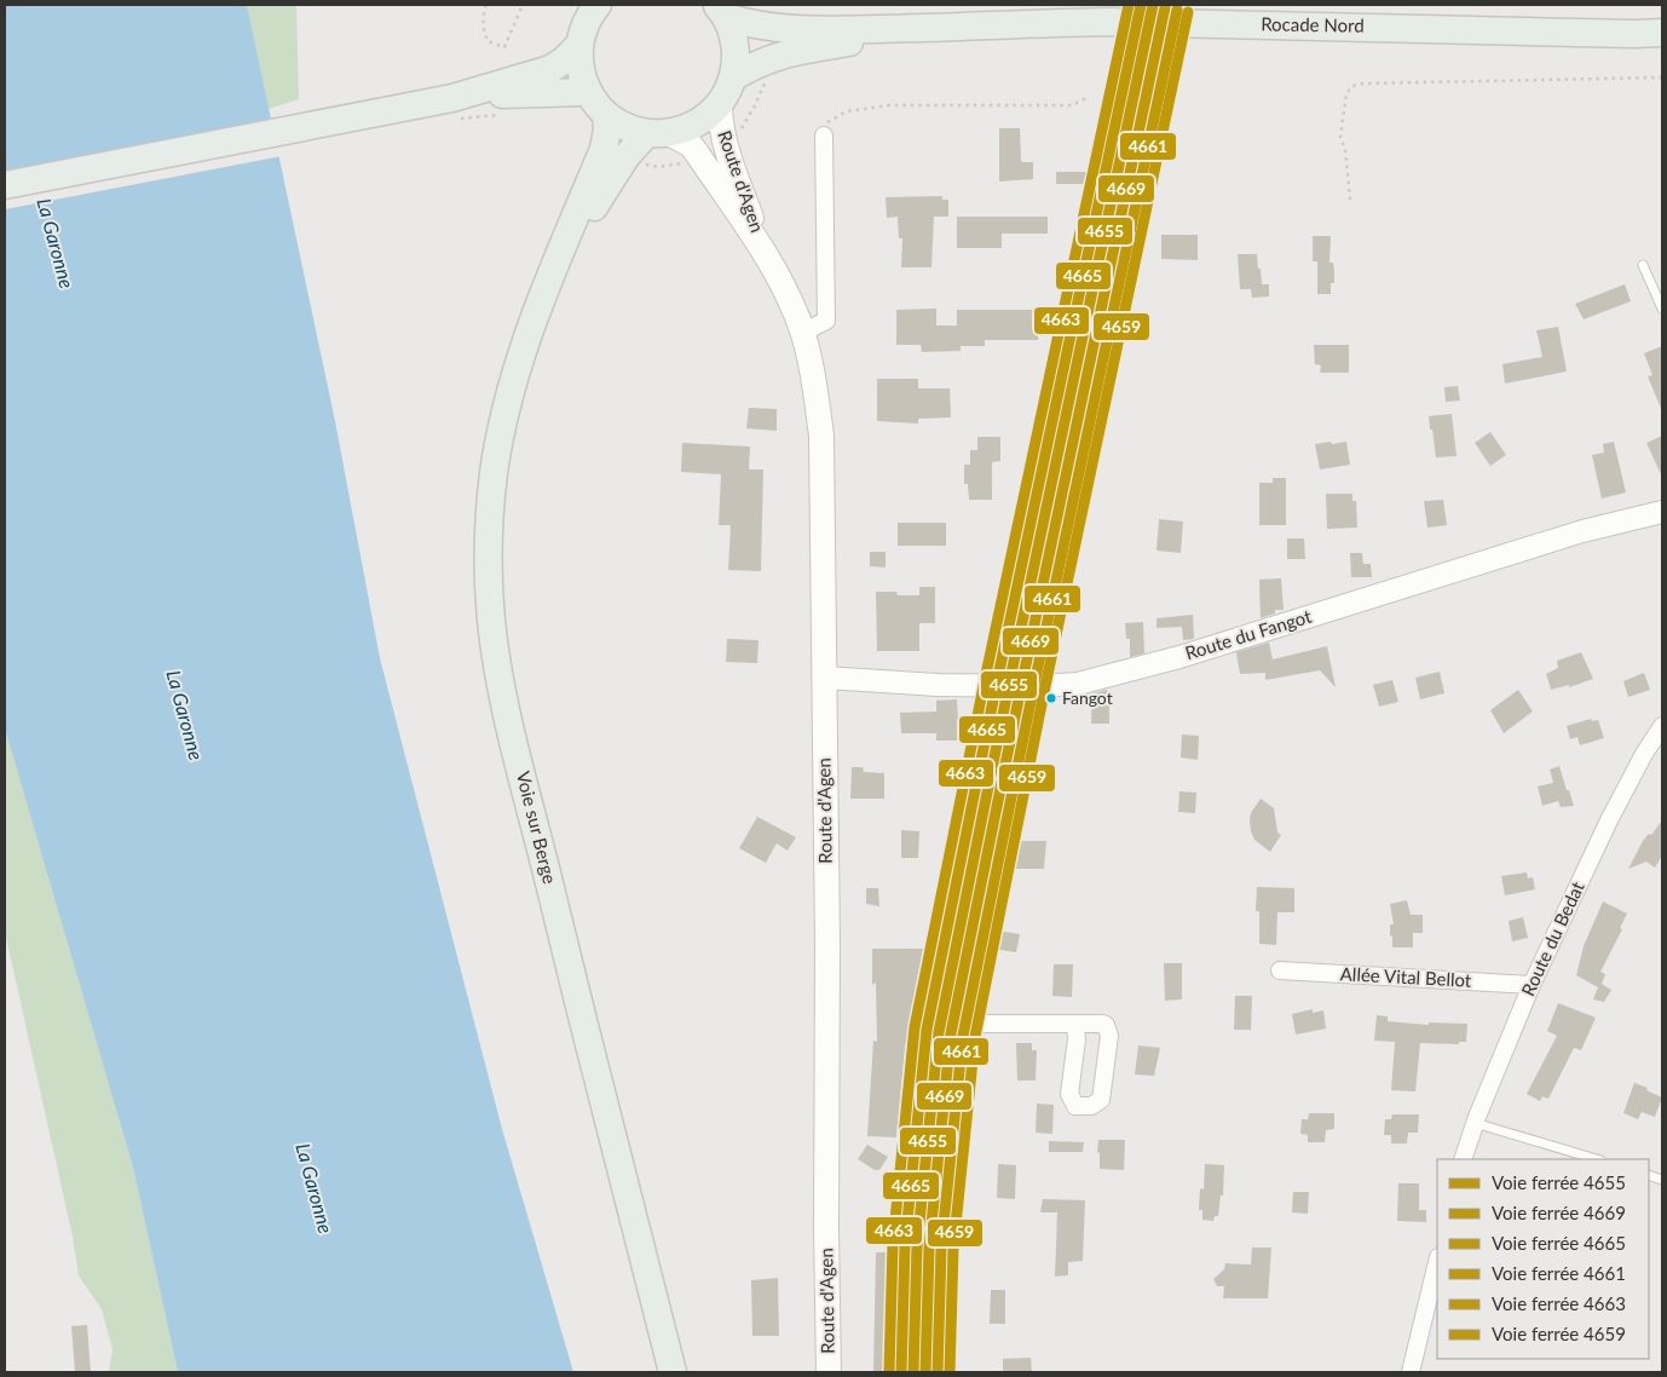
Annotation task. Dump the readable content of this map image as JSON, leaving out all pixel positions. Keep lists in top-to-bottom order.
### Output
{
  "streets": {
    "main road": ["Rocade Nord", "Route d'Agen", "Voie sur Berge"],
    "street": ["Route du Fangot", "Route du Bedat", "Allée Vital Bellot"]
  },
  "crossings": [
    ["Route d'Agen", "Route du Fangot"],
    ["Route du Bedat", "Allée Vital Bellot"]
  ],
  "water": ["La Garonne"],
  "places": ["Fangot"],
  "lines": [
    "rail line 4655",
    "rail line 4665",
    "rail line 4663",
    "rail line 4669",
    "rail line 4661",
    "rail line 4659"
  ],
  "legend": [
    "Voie ferrée 4655",
    "Voie ferrée 4669",
    "Voie ferrée 4665",
    "Voie ferrée 4661",
    "Voie ferrée 4663",
    "Voie ferrée 4659"
  ]
}
